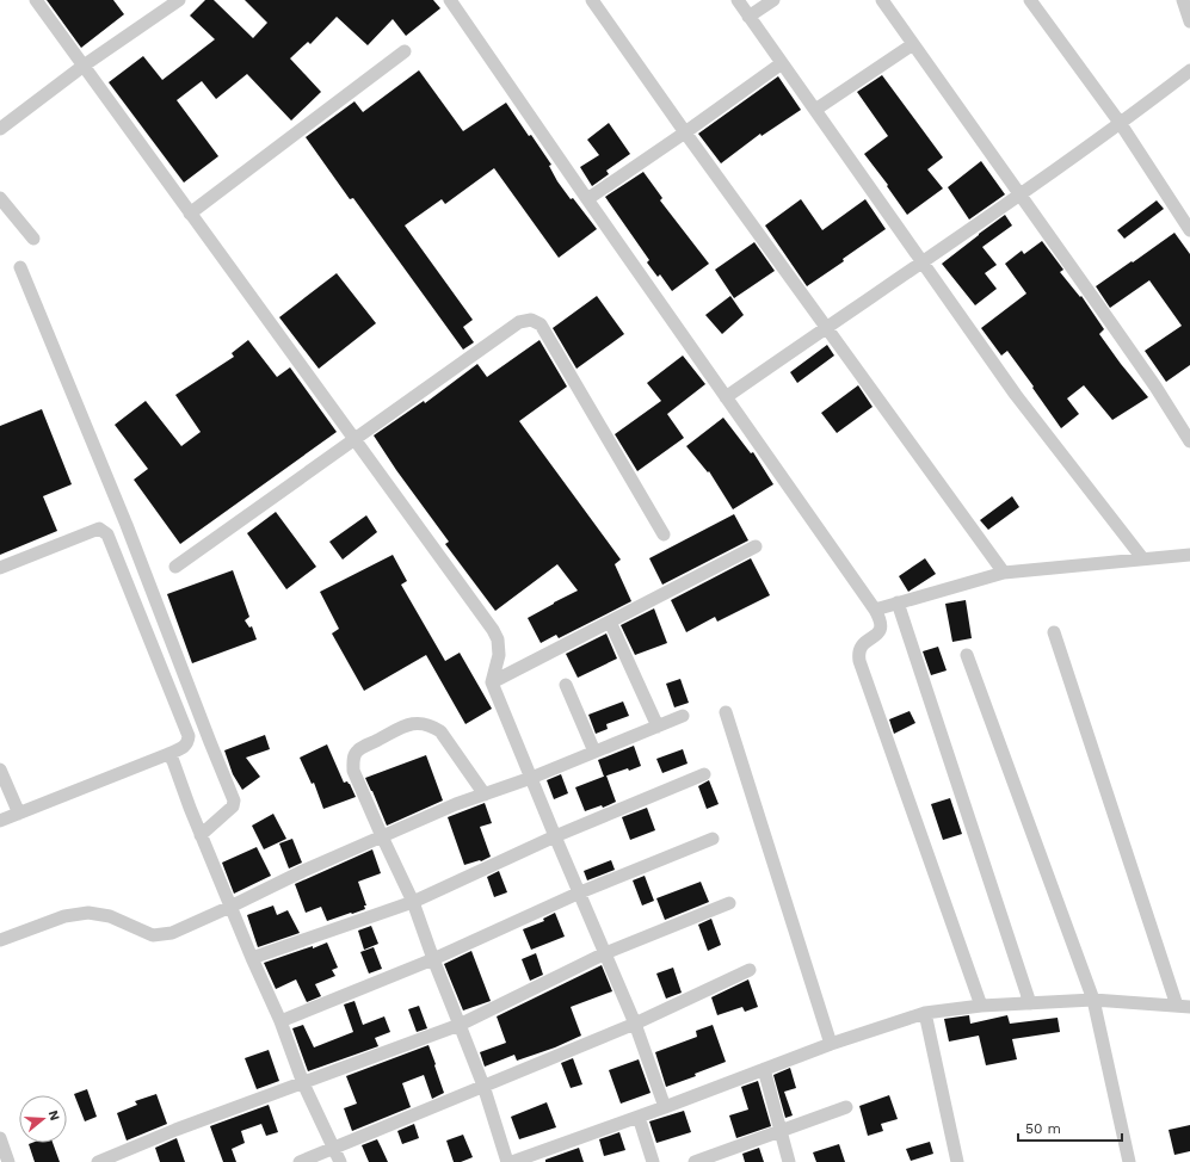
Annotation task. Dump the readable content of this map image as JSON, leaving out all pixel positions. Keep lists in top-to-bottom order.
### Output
{
  "scale_bar": "50 m",
  "north": "right"
}
